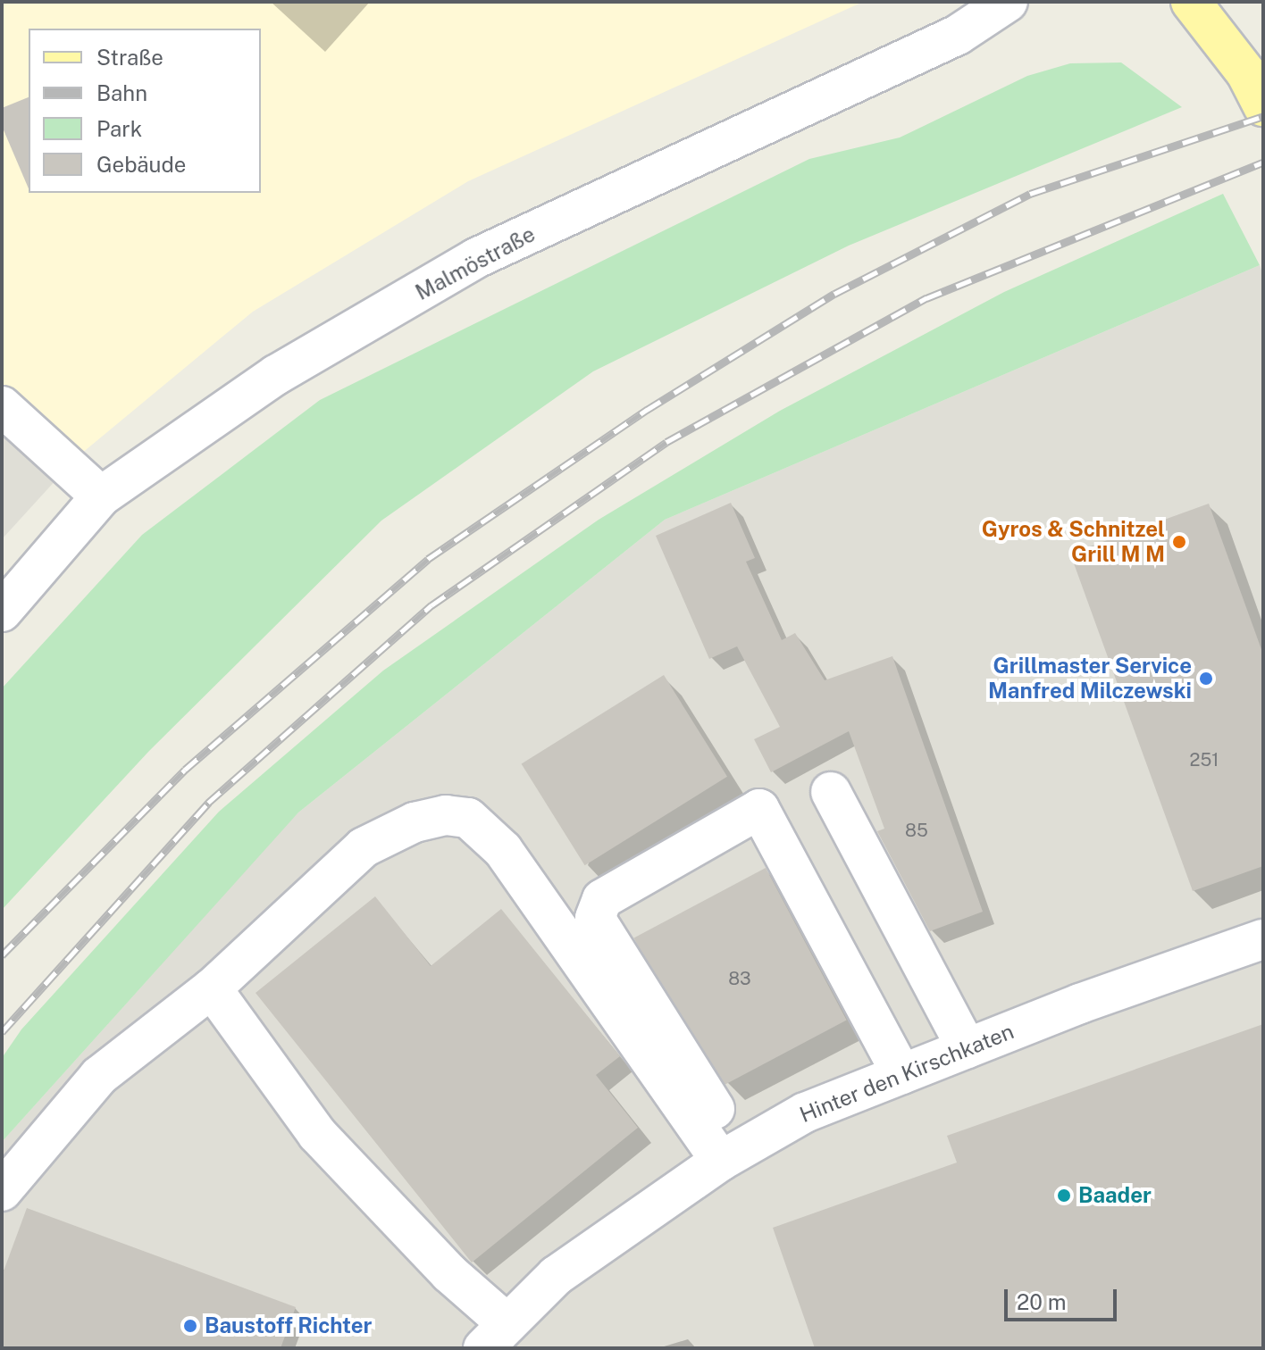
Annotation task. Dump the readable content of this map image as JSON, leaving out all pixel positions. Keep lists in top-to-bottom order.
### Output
{
  "streets": {
    "street": ["Malmöstraße", "Hinter den Kirschkaten"]
  },
  "places": [
    "Gyros & Schnitzel Grill M M",
    "Grillmaster Service Manfred Milczewski",
    "Baader",
    "Baustoff Richter"
  ],
  "house_numbers": ["251", "85", "83"],
  "legend": [
    "Straße",
    "Bahn",
    "Park",
    "Gebäude"
  ],
  "scale_bar": "20 m"
}
